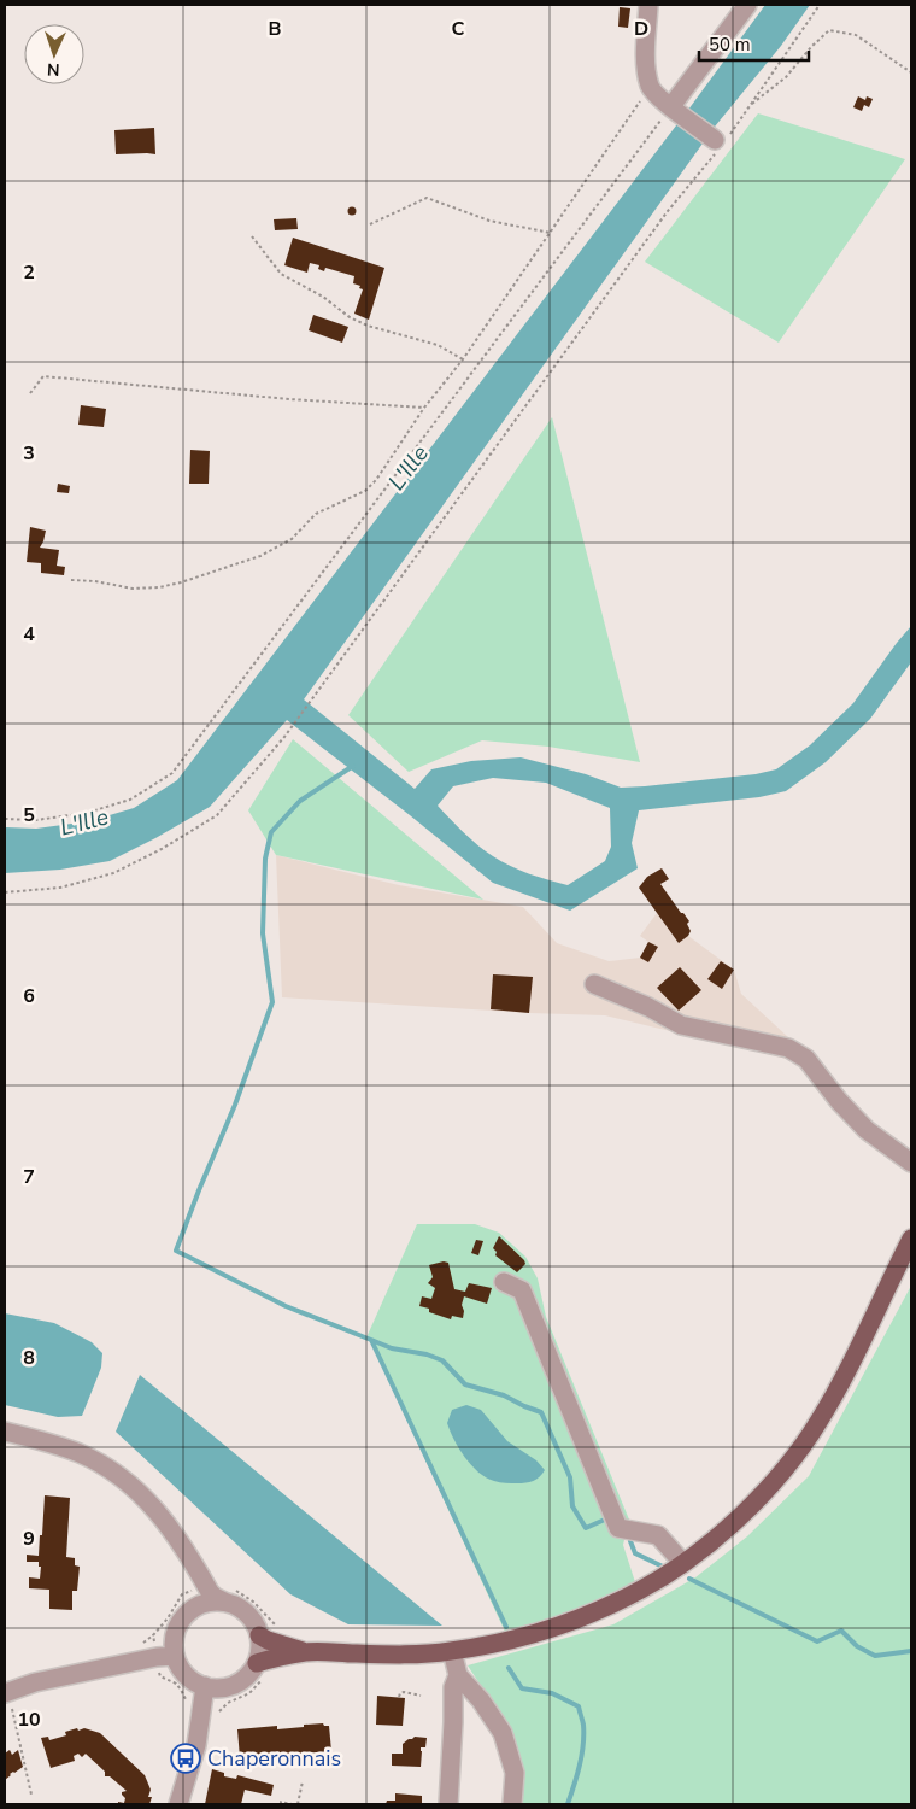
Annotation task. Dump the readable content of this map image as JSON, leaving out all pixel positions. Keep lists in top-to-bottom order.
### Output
{
  "water": ["L'Ille"],
  "places": {
    "bus stop": ["Chaperonnais"]
  },
  "scale_bar": "50 m",
  "north": "bottom",
  "grid": {
    "columns": ["B", "C", "D"],
    "rows": [
      "2",
      "3",
      "4",
      "5",
      "6",
      "7",
      "8",
      "9",
      "10"
    ]
  }
}
